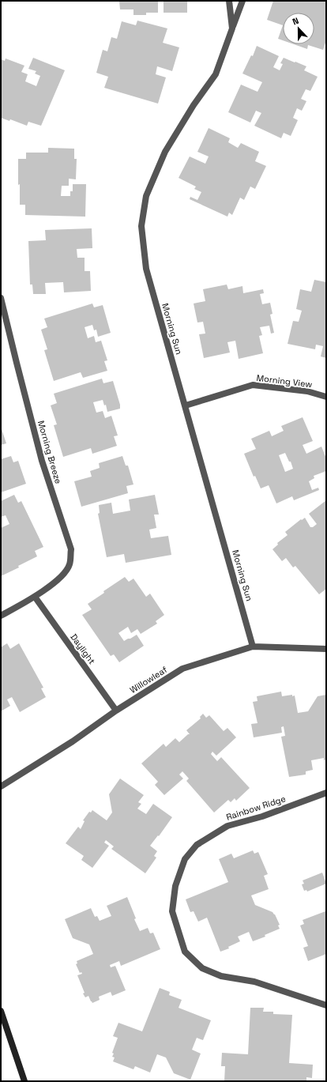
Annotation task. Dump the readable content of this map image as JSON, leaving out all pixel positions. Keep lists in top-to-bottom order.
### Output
{
  "streets": {
    "street": [
      "Morning Sun",
      "Morning View",
      "Morning Breeze",
      "Daylight",
      "Willowleaf",
      "Rainbow Ridge"
    ]
  },
  "crossings": [
    ["Morning Sun", "Morning View"],
    ["Morning Sun", "Willowleaf"],
    ["Morning Breeze", "Daylight"],
    ["Daylight", "Willowleaf"]
  ],
  "north": "top"
}
